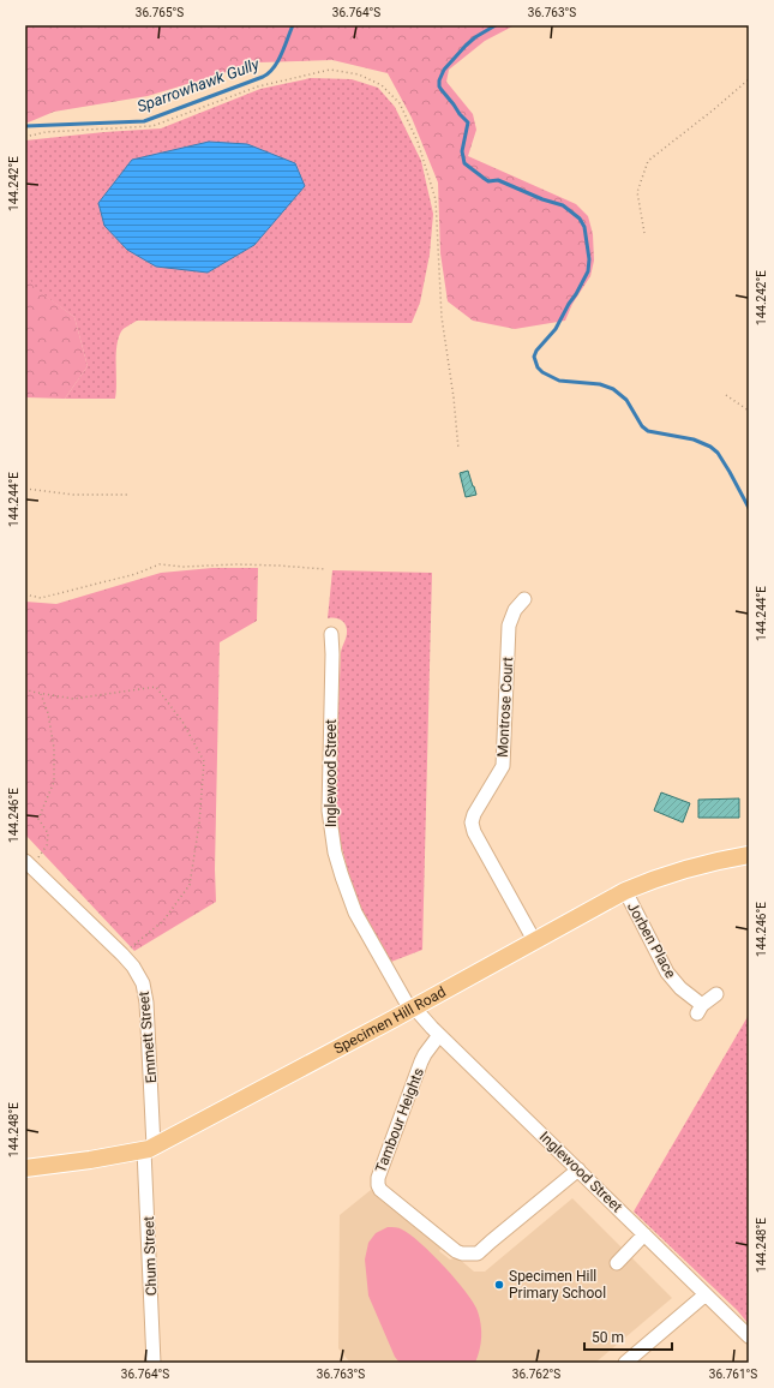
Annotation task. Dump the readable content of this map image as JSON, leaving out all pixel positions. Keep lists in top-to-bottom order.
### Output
{
  "streets": {
    "main road": ["Specimen Hill Road"],
    "street": [
      "Montrose Court",
      "Inglewood Street",
      "Jorben Place",
      "Emmett Street",
      "Tambour Heights",
      "Chum Street"
    ]
  },
  "crossings": [
    ["Montrose Court", "Specimen Hill Road"],
    ["Inglewood Street", "Specimen Hill Road"],
    ["Inglewood Street", "Tambour Heights"],
    ["Jorben Place", "Specimen Hill Road"],
    ["Specimen Hill Road", "Emmett Street"],
    ["Specimen Hill Road", "Chum Street"],
    ["Emmett Street", "Chum Street"]
  ],
  "water": ["Sparrowhawk Gully"],
  "places": ["Specimen Hill Primary School"],
  "scale_bar": "50 m",
  "coordinates": [
    "36.765°S",
    "36.764°S",
    "36.763°S",
    "144.242°E",
    "144.244°E",
    "144.246°E",
    "144.248°E",
    "36.762°S",
    "36.761°S"
  ]
}
